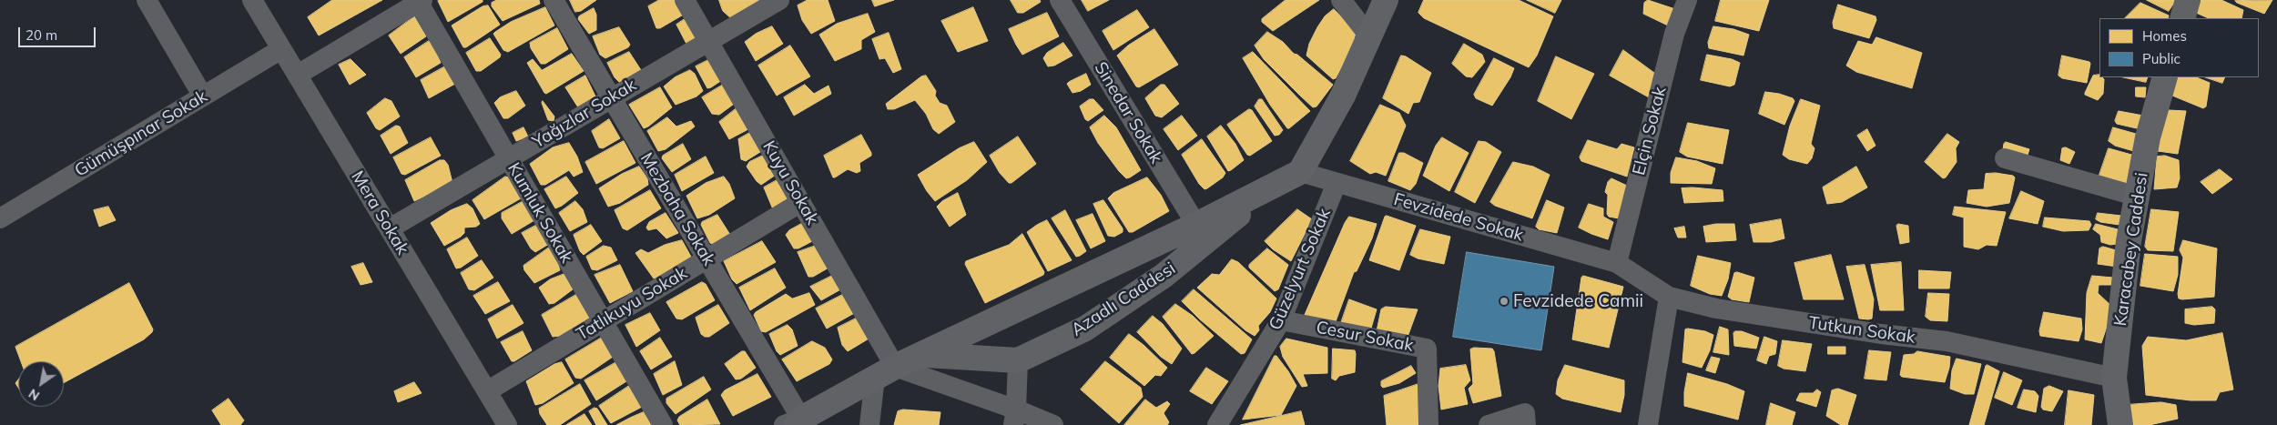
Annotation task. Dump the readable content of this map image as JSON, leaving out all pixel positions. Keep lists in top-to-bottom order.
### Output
{
  "streets": {
    "street": [
      "Sinedar Sokak",
      "Yağızlar Sokak",
      "Elçin Sokak",
      "Gümüşpınar Sokak",
      "Kuyu Sokak",
      "Mezbaha Sokak",
      "Mera Sokak",
      "Kumluk Sokak",
      "Fevzidede Sokak",
      "Karacabey Caddesi",
      "Güzelyurt Sokak",
      "Azadlı Caddesi",
      "Tatlıkuyu Sokak",
      "Tutkun Sokak",
      "Cesur Sokak"
    ]
  },
  "crossings": [
    ["Sinedar Sokak", "Azadlı Caddesi"],
    ["Yağızlar Sokak", "Kuyu Sokak"],
    ["Yağızlar Sokak", "Mezbaha Sokak"],
    ["Yağızlar Sokak", "Mera Sokak"],
    ["Yağızlar Sokak", "Kumluk Sokak"],
    ["Elçin Sokak", "Fevzidede Sokak"],
    ["Elçin Sokak", "Tutkun Sokak"],
    ["Gümüşpınar Sokak", "Mera Sokak"],
    ["Kuyu Sokak", "Azadlı Caddesi"],
    ["Kuyu Sokak", "Tatlıkuyu Sokak"],
    ["Mezbaha Sokak", "Azadlı Caddesi"],
    ["Mezbaha Sokak", "Tatlıkuyu Sokak"],
    ["Mera Sokak", "Tatlıkuyu Sokak"],
    ["Kumluk Sokak", "Tatlıkuyu Sokak"],
    ["Fevzidede Sokak", "Güzelyurt Sokak"],
    ["Fevzidede Sokak", "Azadlı Caddesi"],
    ["Fevzidede Sokak", "Tutkun Sokak"],
    ["Karacabey Caddesi", "Tutkun Sokak"],
    ["Güzelyurt Sokak", "Cesur Sokak"]
  ],
  "places": ["Fevzidede Camii"],
  "legend": ["Homes", "Public"],
  "scale_bar": "20 m",
  "north": "bottom left"
}
